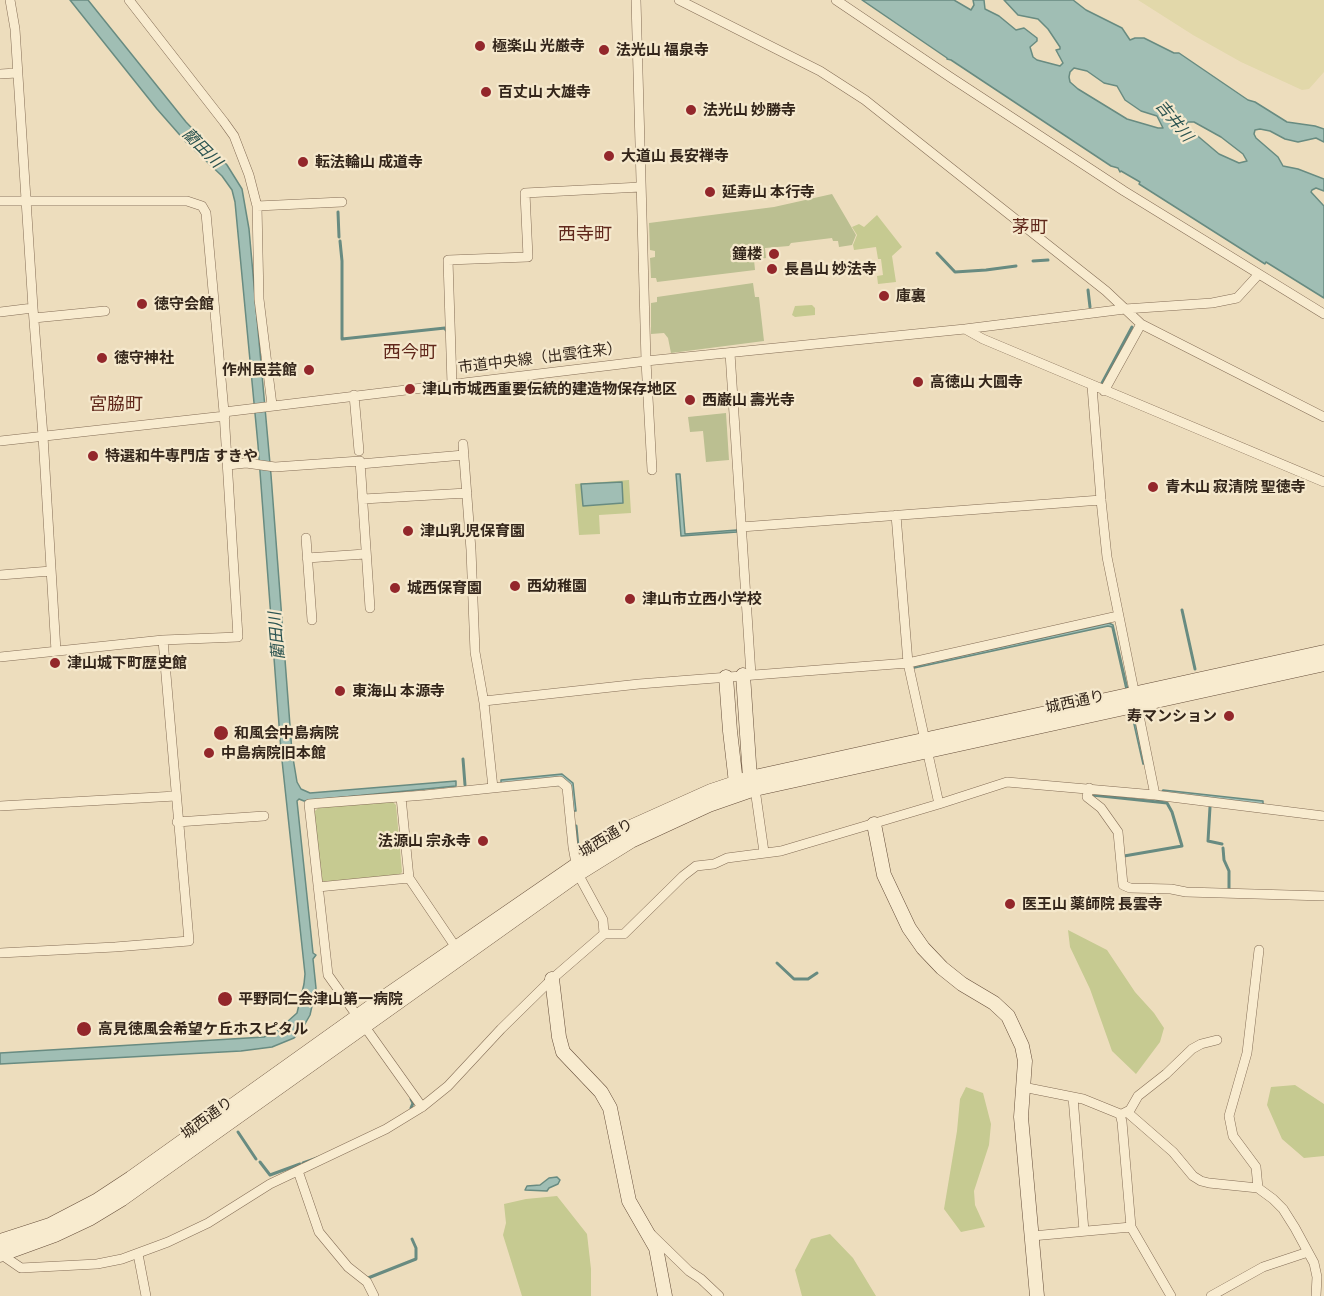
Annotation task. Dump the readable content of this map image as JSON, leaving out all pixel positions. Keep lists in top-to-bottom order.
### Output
{
  "streets": {
    "street": ["市道中央線（出雲往来）", "城西通り"]
  },
  "districts": [
    "茅町",
    "西寺町",
    "西今町",
    "宮脇町"
  ],
  "water": ["吉井川", "藺田川"],
  "places": [
    "極楽山 光厳寺",
    "法光山 福泉寺",
    "百丈山 大雄寺",
    "法光山 妙勝寺",
    "大道山 長安禅寺",
    "転法輪山 成道寺",
    "延寿山 本行寺",
    "鐘楼",
    "長昌山 妙法寺",
    "庫裏",
    "徳守会館",
    "徳守神社",
    "作州民芸館",
    "高徳山 大圓寺",
    "津山市城西重要伝統的建造物保存地区",
    "西巌山 壽光寺",
    "特選和牛専門店 すきや",
    "青木山 寂清院 聖徳寺",
    "津山乳児保育園",
    "西幼稚園",
    "城西保育園",
    "津山市立西小学校",
    "津山城下町歴史館",
    "東海山 本源寺",
    "寿マンション",
    "和風会中島病院",
    "中島病院旧本館",
    "法源山 宗永寺",
    "医王山 薬師院 長雲寺",
    "平野同仁会津山第一病院",
    "高見徳風会希望ケ丘ホスピタル"
  ]
}
